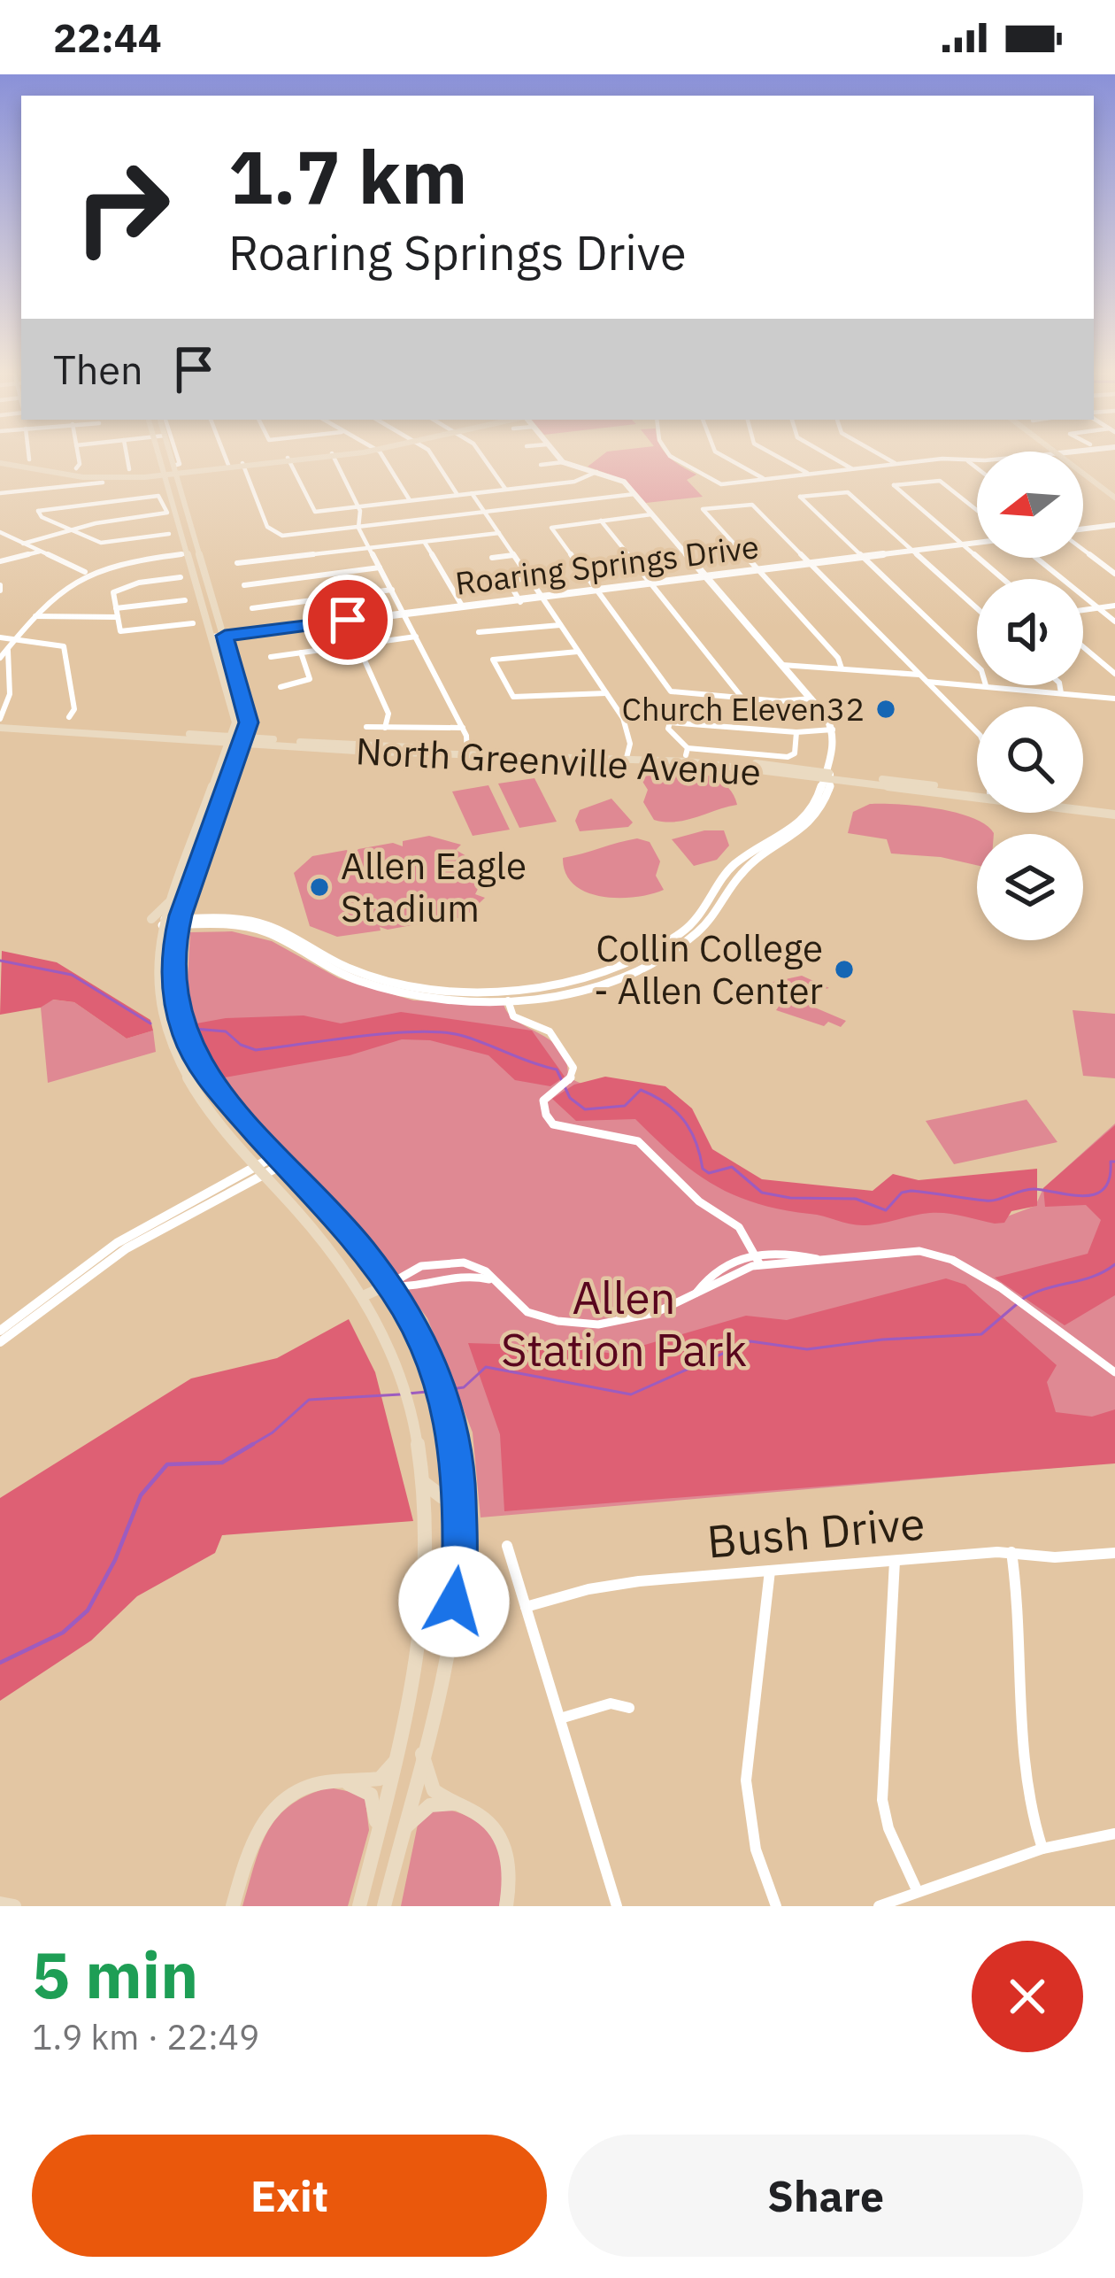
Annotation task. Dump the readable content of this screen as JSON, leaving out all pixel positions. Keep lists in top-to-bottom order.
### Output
{
  "streets": {
    "main road": ["North Greenville Avenue"],
    "street": ["Roaring Springs Drive", "Bush Drive"]
  },
  "parks": ["Allen Station Park"],
  "places": ["Church Eleven32", "Allen Eagle Stadium", "Collin College - Allen Center"],
  "north": "left",
  "page": {
    "status": "22:44",
    "turn": ["1.7 km", "Roaring Springs Drive"],
    "then": "Then",
    "heading": ["5 min", "1.9 km · 22:49"],
    "buttons": ["Exit", "Share"]
  }
}
